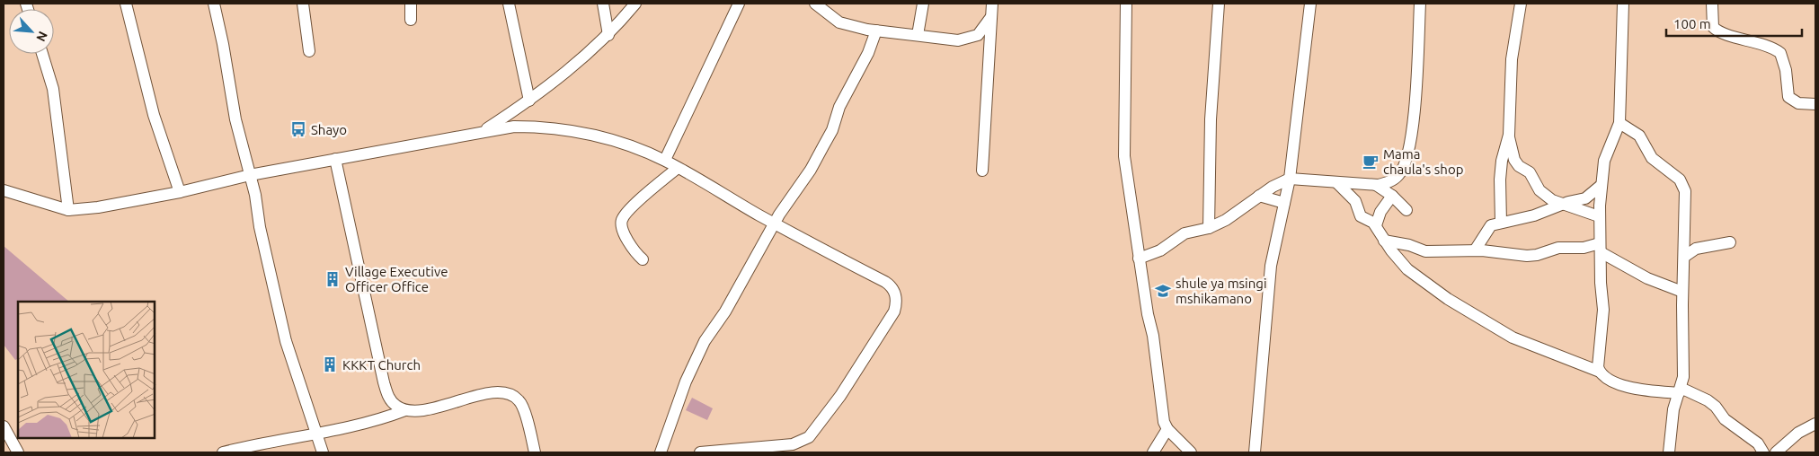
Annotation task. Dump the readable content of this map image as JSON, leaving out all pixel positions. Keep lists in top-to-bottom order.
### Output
{
  "places": {
    "bus stop": ["Shayo"],
    "cafe": ["Mama chaula's shop"],
    "building": ["Village Executive Officer Office", "KKKT Church"],
    "school or university": ["shule ya msingi mshikamano"]
  },
  "scale_bar": "100 m",
  "north": "bottom right"
}
